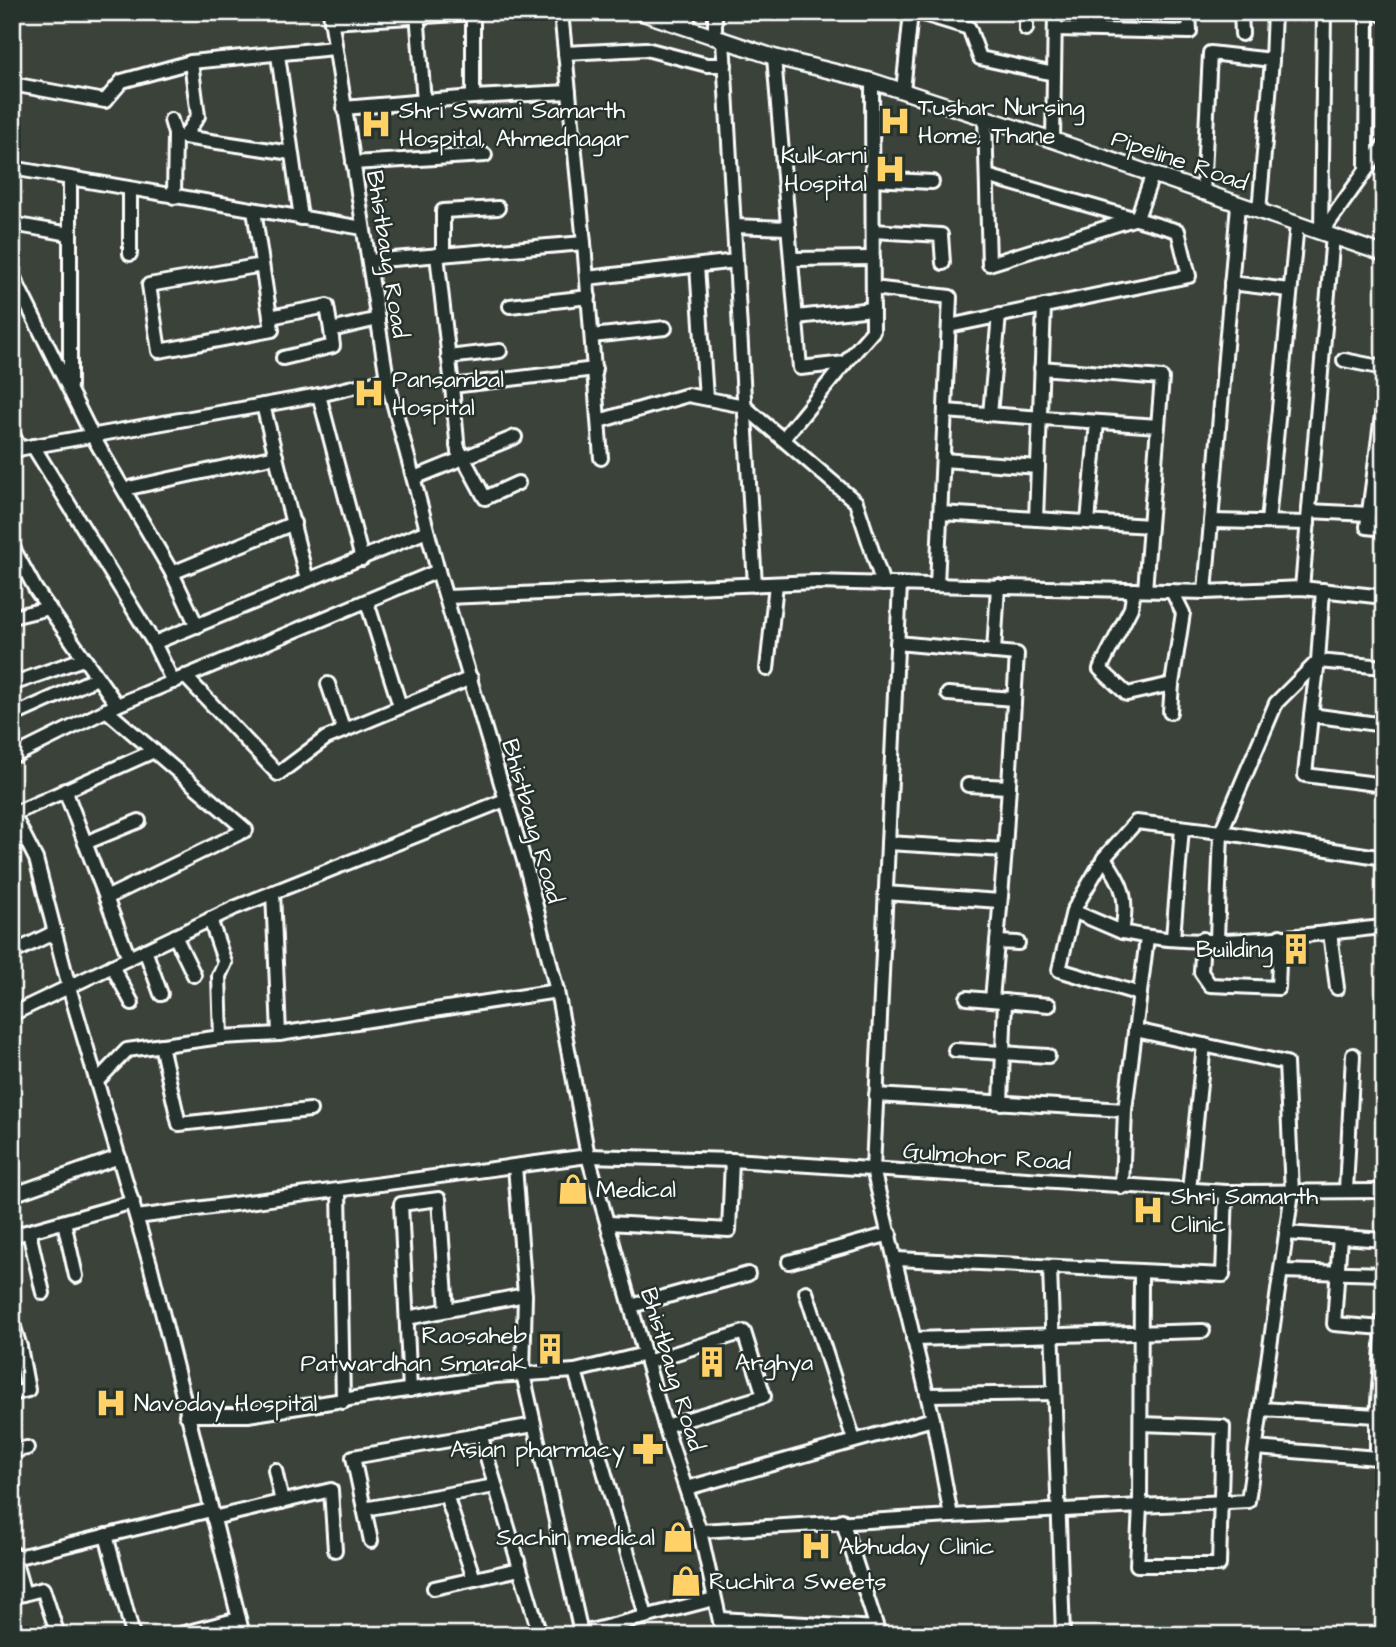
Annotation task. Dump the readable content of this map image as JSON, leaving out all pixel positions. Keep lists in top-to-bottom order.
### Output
{
  "streets": {
    "main road": ["Pipeline Road"],
    "street": ["Bhistbaug Road", "Gulmohor Road"]
  },
  "crossings": [
    ["Bhistbaug Road", "Gulmohor Road"]
  ],
  "places": {
    "hospital": [
      "Tushar Nursing Home, Thane",
      "Shri Swami Samarth Hospital, Ahmednagar",
      "Kulkarni Hospital",
      "Pansambal Hospital",
      "Shri Samarth Clinic",
      "Navoday Hospital",
      "Abhuday Clinic"
    ],
    "building": ["Building", "Raosaheb Patwardhan Smarak", "Arghya"],
    "shop": ["Medical", "Sachin medical", "Ruchira Sweets"],
    "pharmacy": ["Asian pharmacy"]
  }
}
